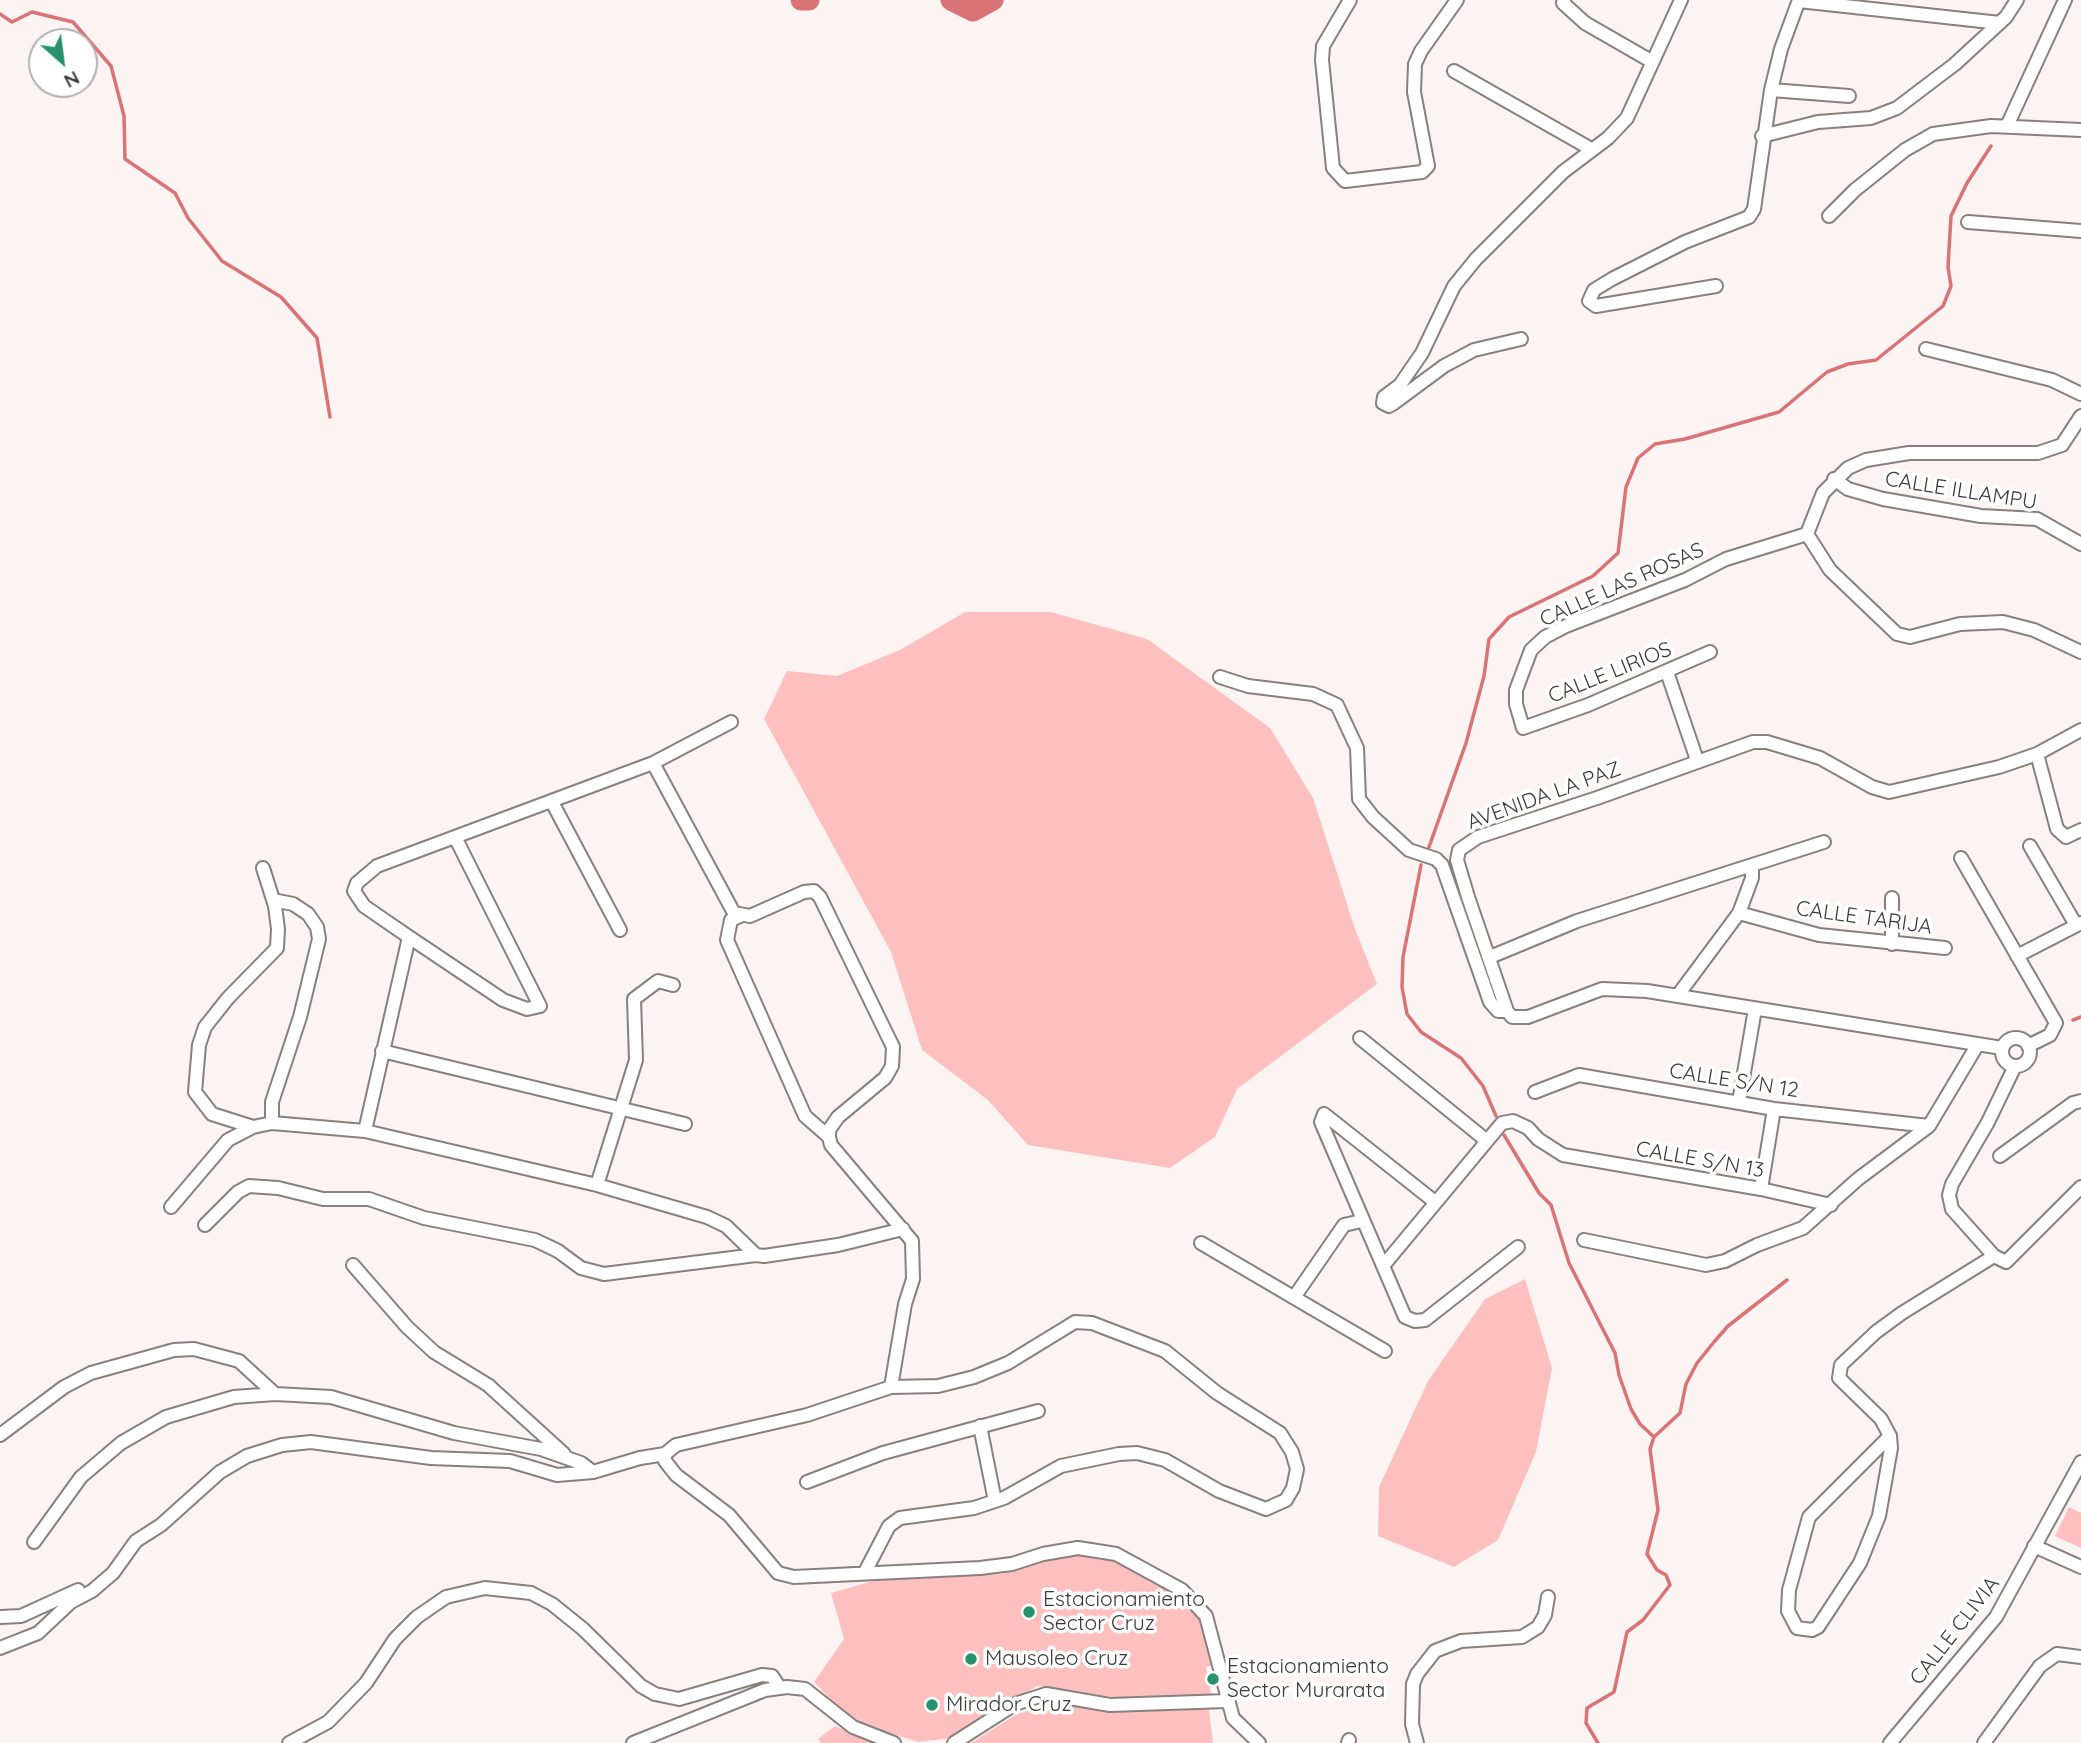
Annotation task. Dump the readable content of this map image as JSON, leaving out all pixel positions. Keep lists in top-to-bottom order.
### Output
{
  "streets": {
    "street": [
      "CALLE ILLAMPU",
      "CALLE LAS ROSAS",
      "CALLE LIRIOS",
      "AVENIDA LA PAZ",
      "CALLE TARIJA",
      "CALLE S/N 12",
      "CALLE S/N 13",
      "CALLE CLIVIA"
    ]
  },
  "crossings": [
    ["CALLE LAS ROSAS", "CALLE LIRIOS"]
  ],
  "places": [
    "Estacionamiento Sector Cruz",
    "Mausoleo Cruz",
    "Estacionamiento Sector Murarata",
    "Mirador Cruz"
  ],
  "north": "bottom right"
}
